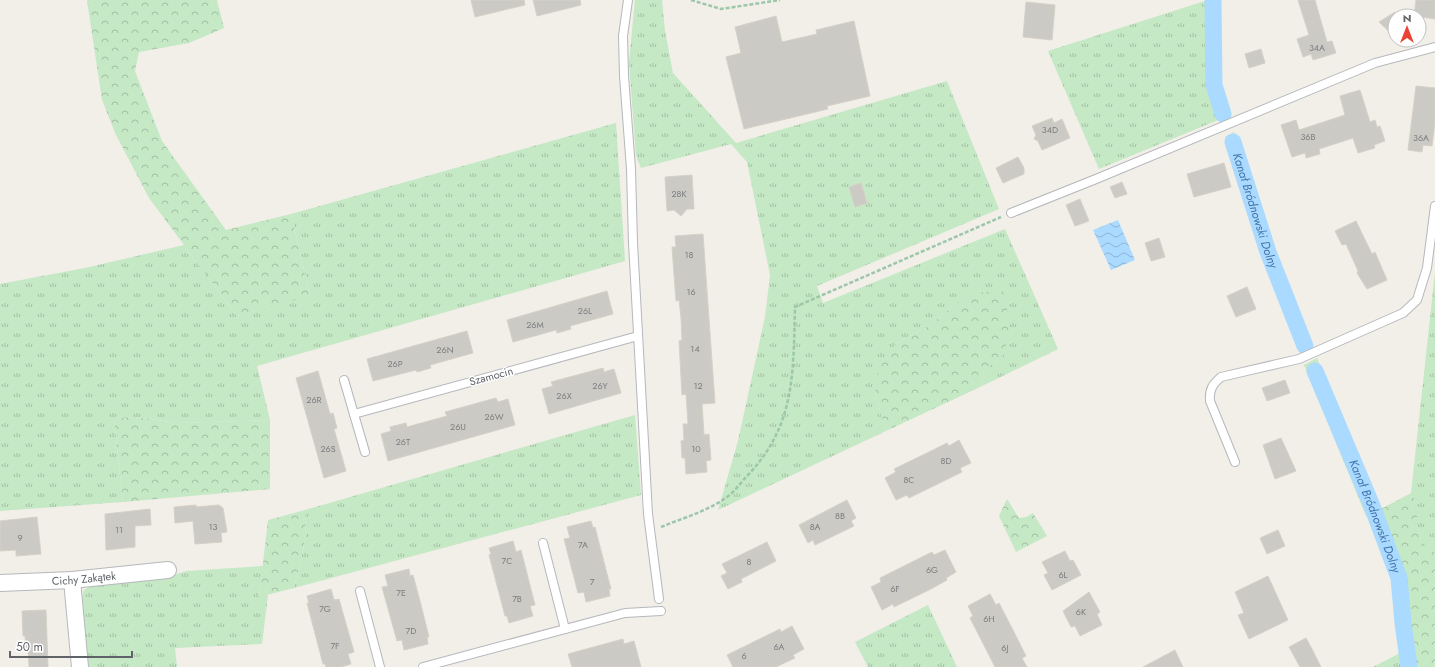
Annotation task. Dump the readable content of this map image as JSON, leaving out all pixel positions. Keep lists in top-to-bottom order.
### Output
{
  "streets": {
    "street": ["Cichy Zakątek"],
    "lane": ["Szamocin"]
  },
  "water": ["Kanał Bródnowski Dolny"],
  "house_numbers": [
    "34A",
    "34D",
    "36B",
    "36A",
    "28K",
    "18",
    "16",
    "26L",
    "26M",
    "14",
    "26N",
    "26P",
    "26Y",
    "12",
    "26X",
    "26R",
    "26W",
    "26U",
    "26T",
    "26S",
    "10",
    "8D",
    "8C",
    "8B",
    "13",
    "8A",
    "11",
    "9",
    "7A",
    "7C",
    "8",
    "6G",
    "6L",
    "7",
    "6F",
    "7E",
    "7B",
    "7G",
    "6K",
    "6H",
    "7D",
    "7F",
    "6A",
    "6J",
    "6"
  ],
  "scale_bar": "50 m",
  "north": "top"
}
